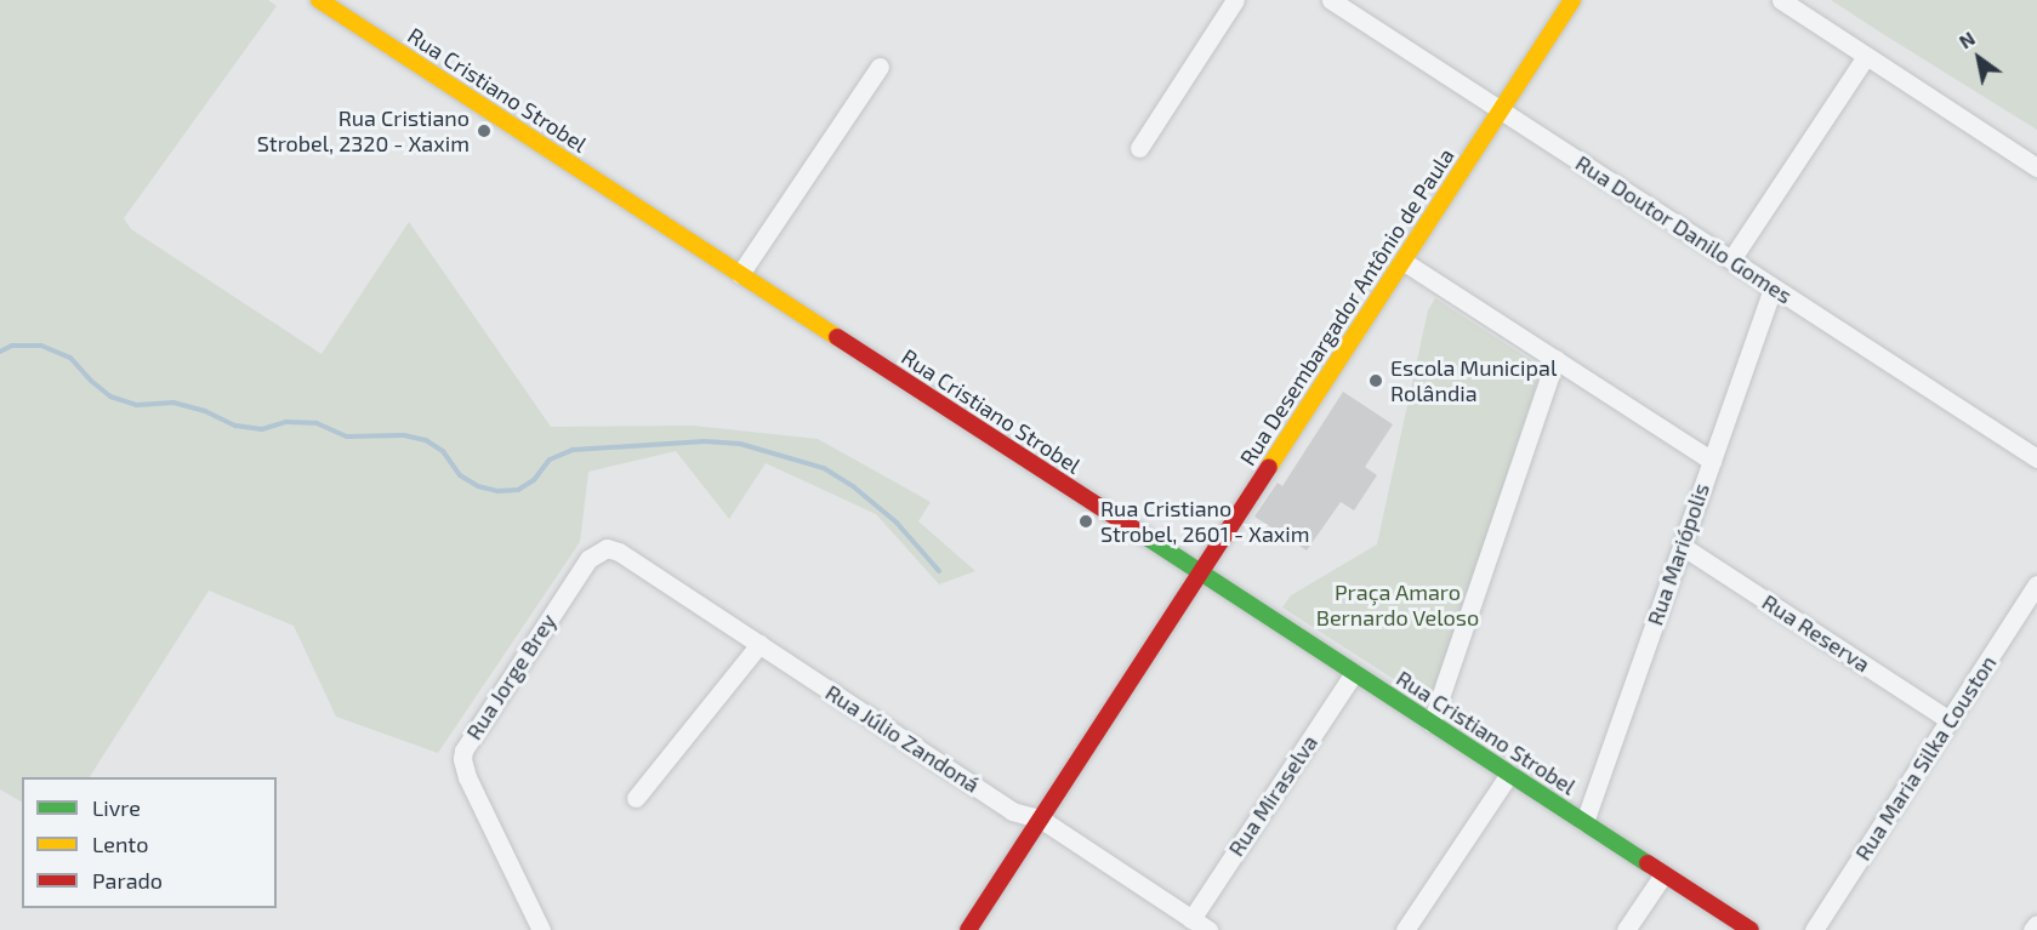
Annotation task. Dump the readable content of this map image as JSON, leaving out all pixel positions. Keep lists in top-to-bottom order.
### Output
{
  "streets": {
    "main road": ["Rua Cristiano Strobel", "Rua Desembargador Antônio de Paula"],
    "street": [
      "Rua Doutor Danilo Gomes",
      "Rua Mariópolis",
      "Rua Reserva",
      "Rua Jorge Brey",
      "Rua Júlio Zandoná",
      "Rua Maria Silka Couston",
      "Rua Miraselva"
    ]
  },
  "crossings": [
    ["Rua Cristiano Strobel", "Rua Desembargador Antônio de Paula"],
    ["Rua Cristiano Strobel", "Rua Mariópolis"],
    ["Rua Cristiano Strobel", "Rua Miraselva"],
    ["Rua Doutor Danilo Gomes", "Rua Desembargador Antônio de Paula"],
    ["Rua Doutor Danilo Gomes", "Rua Mariópolis"],
    ["Rua Desembargador Antônio de Paula", "Rua Júlio Zandoná"],
    ["Rua Mariópolis", "Rua Reserva"],
    ["Rua Reserva", "Rua Maria Silka Couston"],
    ["Rua Jorge Brey", "Rua Júlio Zandoná"],
    ["Rua Júlio Zandoná", "Rua Miraselva"]
  ],
  "parks": ["Praça Amaro Bernardo Veloso"],
  "places": ["Rua Cristiano Strobel, 2320 - Xaxim", "Escola Municipal Rolândia", "Rua Cristiano Strobel, 2601 - Xaxim"],
  "legend": ["Livre", "Lento", "Parado"],
  "north": "top left"
}
